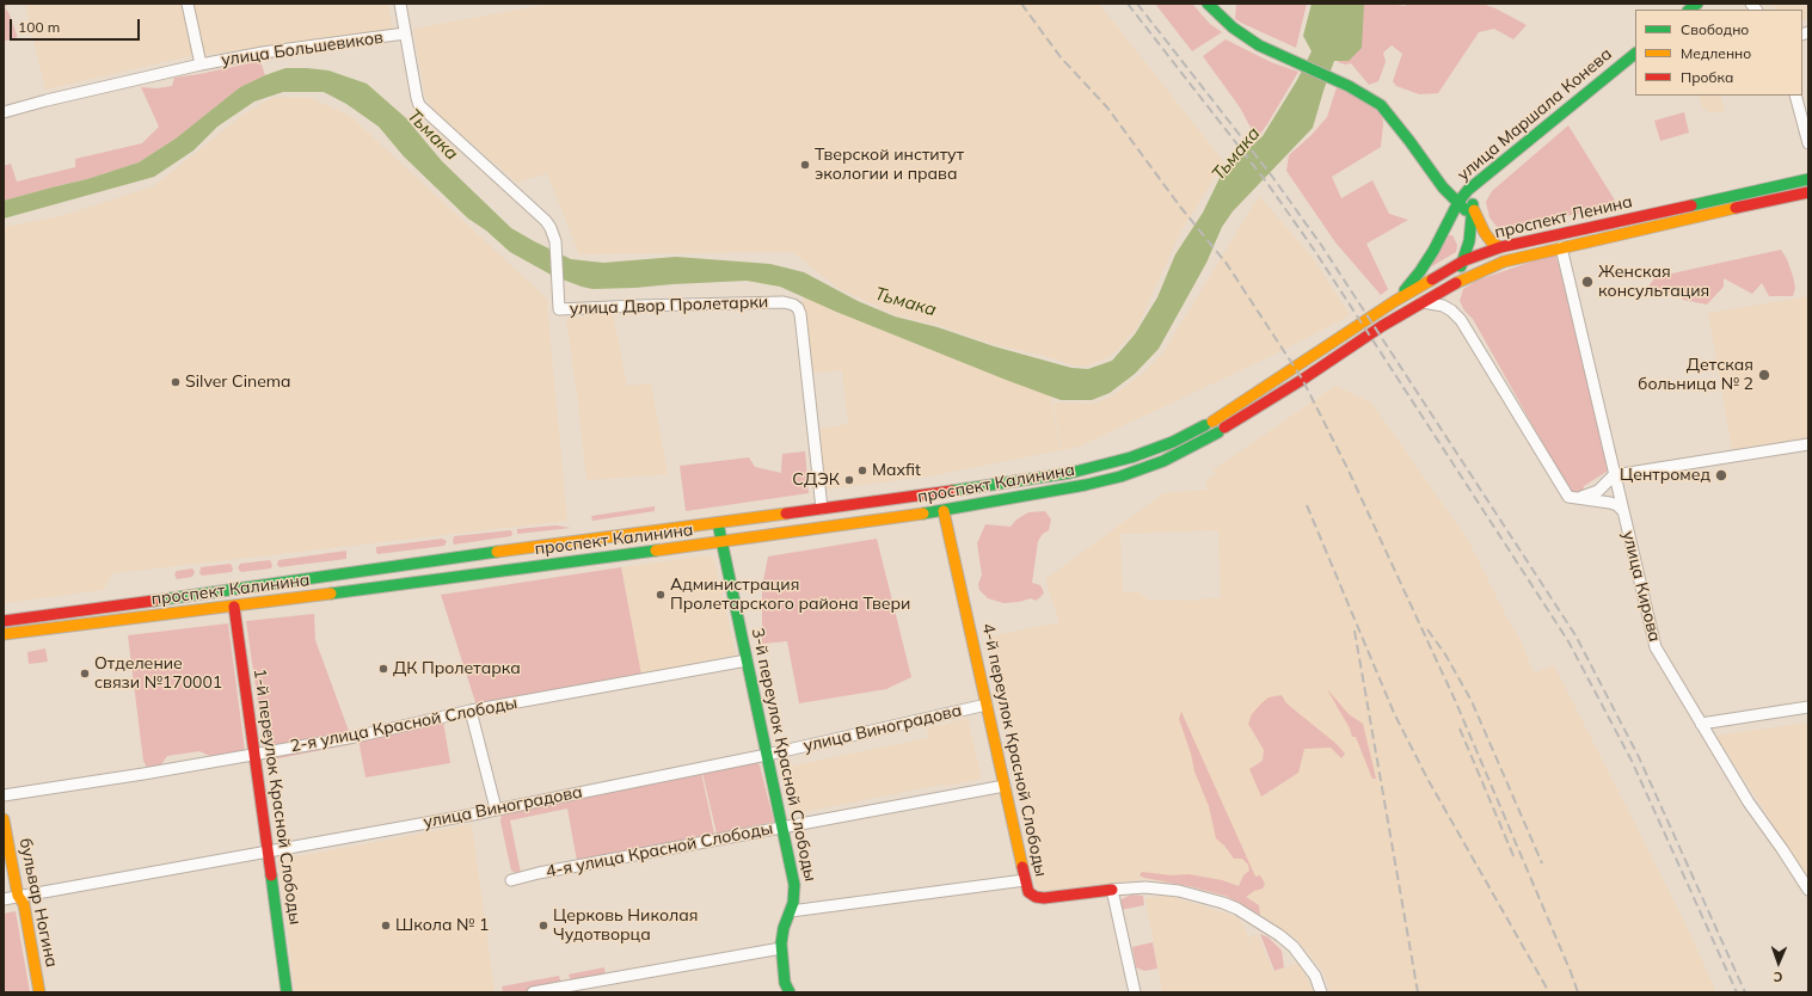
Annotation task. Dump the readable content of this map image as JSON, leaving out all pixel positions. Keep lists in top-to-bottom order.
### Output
{
  "streets": {
    "main road": [
      "улица Маршала Конева",
      "проспект Ленина",
      "проспект Калинина",
      "4-й переулок Красной Слободы",
      "3-й переулок Красной Слободы",
      "1-й переулок Красной Слободы",
      "бульвар Ногина"
    ],
    "street": [
      "улица Большевиков",
      "улица Двор Пролетарки",
      "улица Кирова",
      "2-я улица Красной Слободы",
      "улица Виноградова",
      "4-я улица Красной Слободы"
    ]
  },
  "crossings": [
    ["улица Большевиков", "улица Двор Пролетарки"],
    ["улица Маршала Конева", "проспект Ленина"],
    ["проспект Ленина", "проспект Калинина"],
    ["проспект Ленина", "улица Кирова"],
    ["улица Двор Пролетарки", "проспект Калинина"],
    ["проспект Калинина", "4-й переулок Красной Слободы"],
    ["проспект Калинина", "3-й переулок Красной Слободы"],
    ["проспект Калинина", "1-й переулок Красной Слободы"],
    ["2-я улица Красной Слободы", "3-й переулок Красной Слободы"],
    ["2-я улица Красной Слободы", "1-й переулок Красной Слободы"],
    ["улица Виноградова", "4-й переулок Красной Слободы"],
    ["улица Виноградова", "3-й переулок Красной Слободы"],
    ["улица Виноградова", "1-й переулок Красной Слободы"],
    ["улица Виноградова", "бульвар Ногина"],
    ["4-й переулок Красной Слободы", "4-я улица Красной Слободы"],
    ["3-й переулок Красной Слободы", "4-я улица Красной Слободы"]
  ],
  "water": ["Тьмака"],
  "places": [
    "Тверской институт экологии и права",
    "Женская консультация",
    "Детская больница № 2",
    "Silver Cinema",
    "Maxfit",
    "Центромед",
    "СДЭК",
    "Администрация Пролетарского района Твери",
    "ДК Пролетарка",
    "Отделение связи №170001",
    "Школа № 1",
    "Церковь Николая Чудотворца"
  ],
  "legend": ["Свободно", "Медленно", "Пробка"],
  "scale_bar": "100 m",
  "north": "bottom"
}
